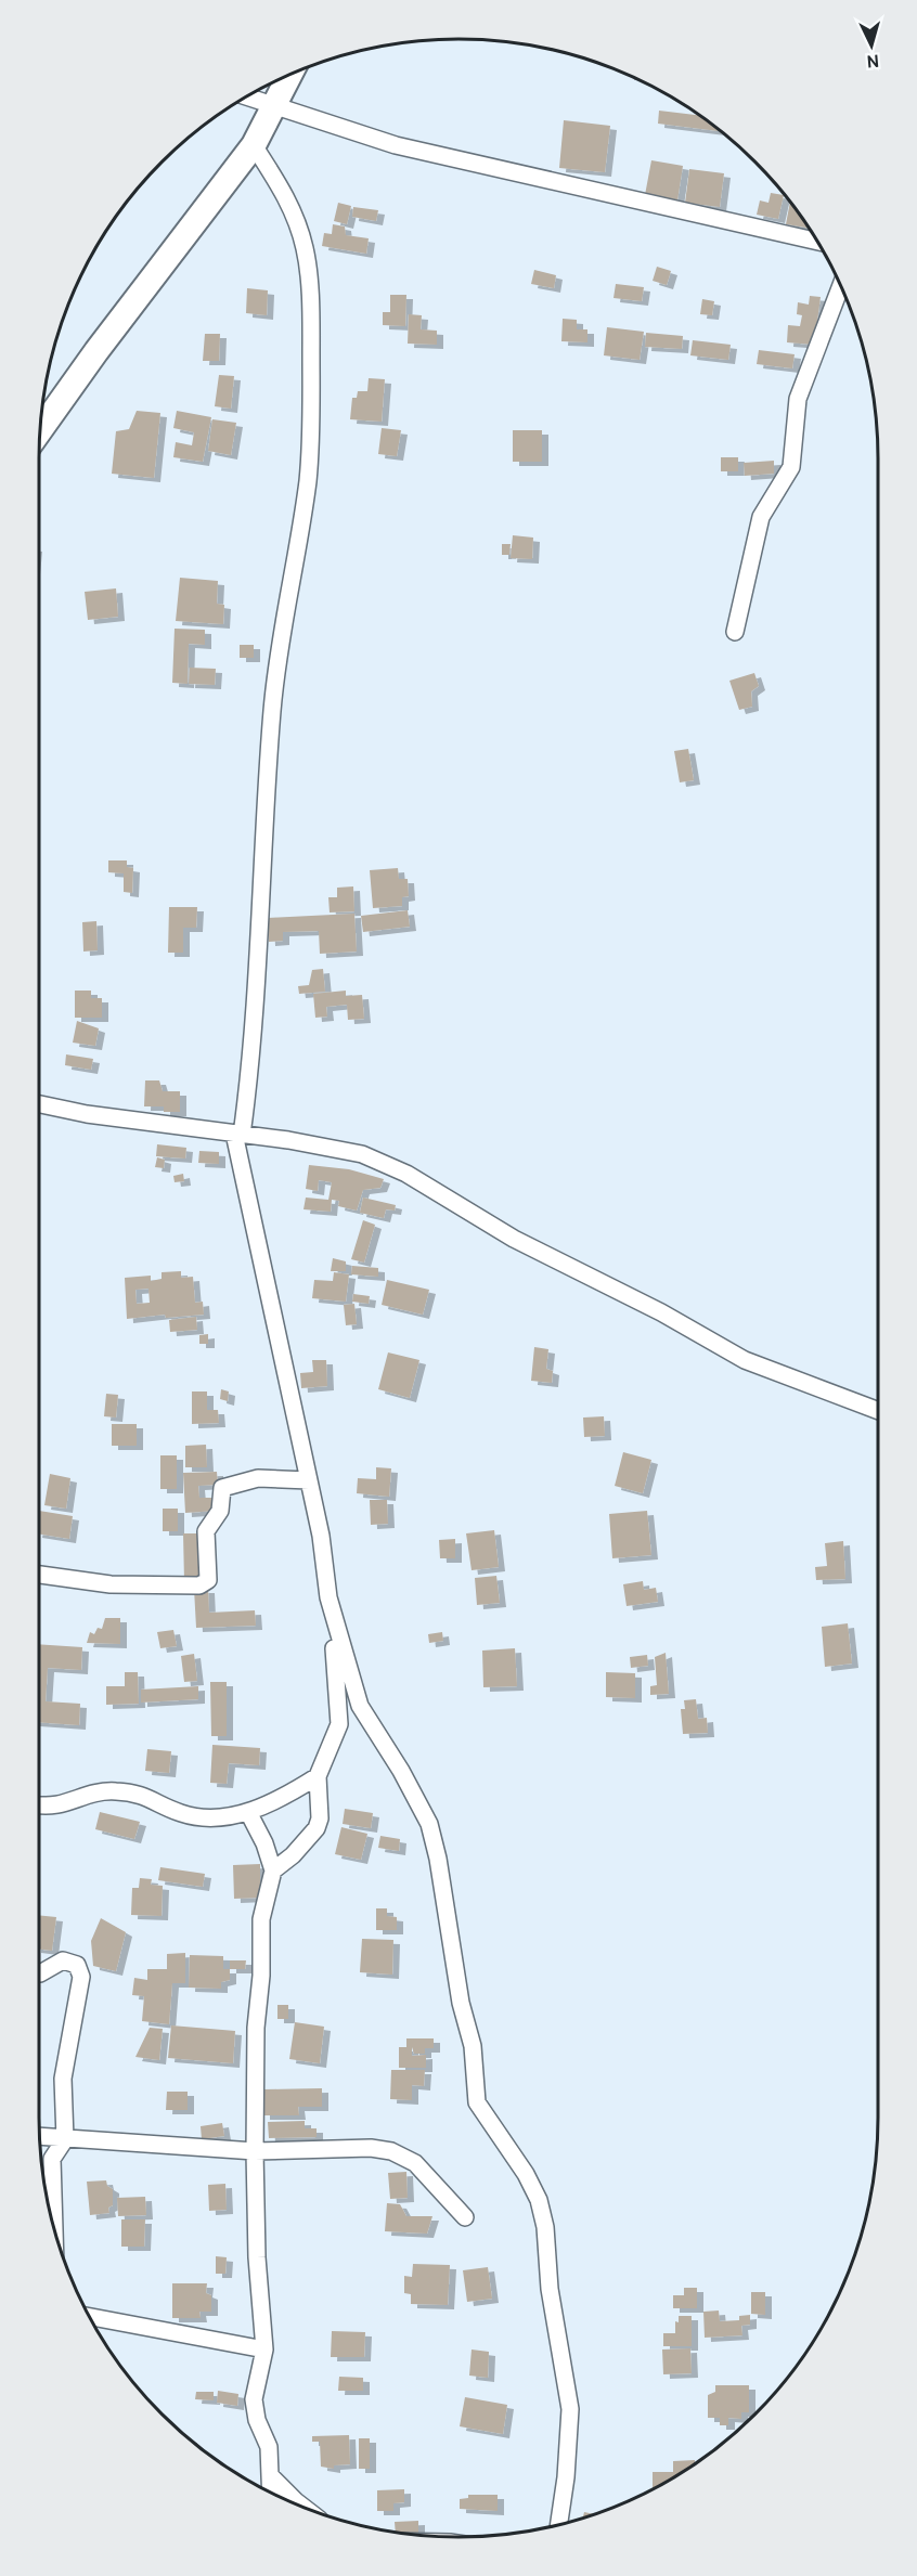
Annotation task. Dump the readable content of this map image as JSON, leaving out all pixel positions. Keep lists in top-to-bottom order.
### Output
{
  "north": "bottom"
}
